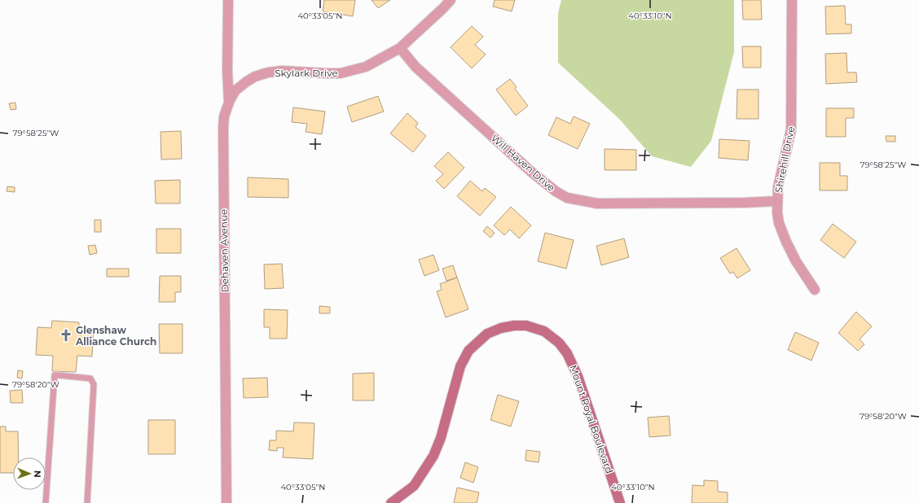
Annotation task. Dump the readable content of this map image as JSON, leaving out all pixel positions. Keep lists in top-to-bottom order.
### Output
{
  "streets": {
    "main road": ["Mount Royal Boulevard"],
    "street": [
      "Skylark Drive",
      "Shirehill Drive",
      "Will Haven Drive",
      "Dehaven Avenue"
    ]
  },
  "crossings": [
    ["Skylark Drive", "Will Haven Drive"],
    ["Skylark Drive", "Dehaven Avenue"],
    ["Shirehill Drive", "Will Haven Drive"]
  ],
  "places": {
    "church": ["Glenshaw Alliance Church"]
  },
  "north": "right",
  "coordinates": [
    "40°33'05\"N",
    "40°33'10\"N",
    "79°58'25\"W",
    "79°58'20\"W"
  ]
}
